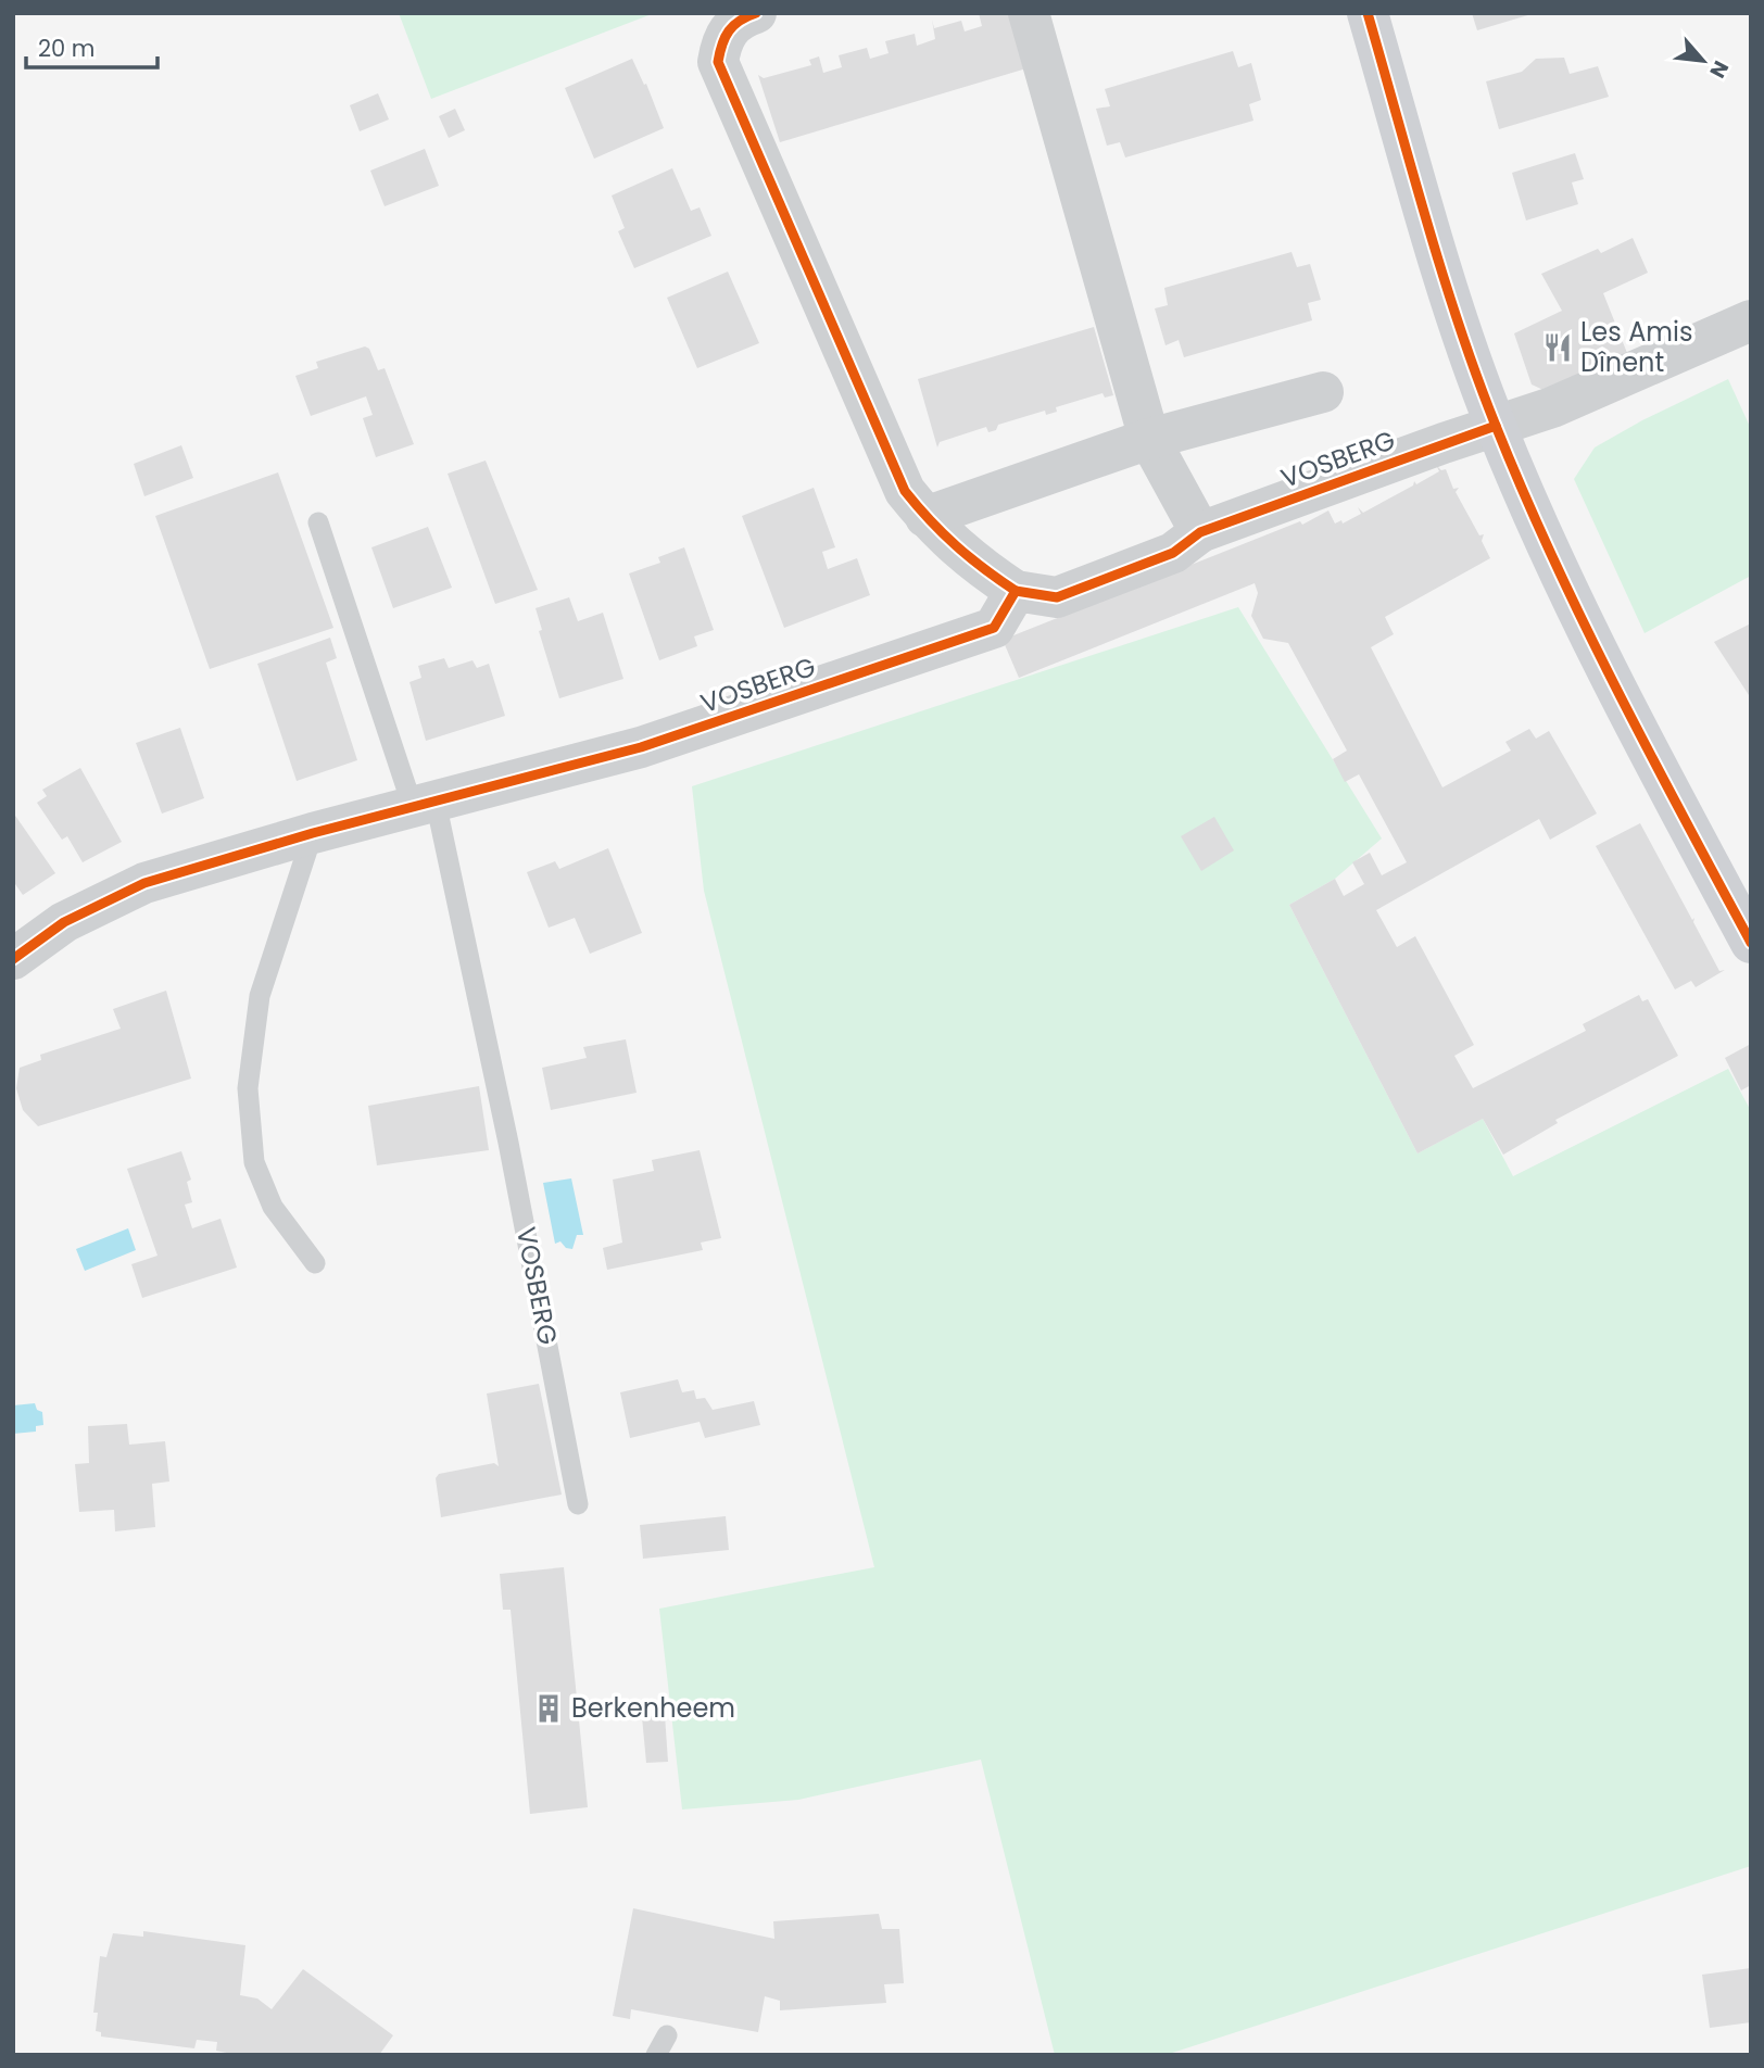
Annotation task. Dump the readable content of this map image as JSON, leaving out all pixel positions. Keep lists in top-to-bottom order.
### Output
{
  "streets": {
    "street": ["VOSBERG"]
  },
  "places": {
    "restaurant": ["Les Amis Dînent"],
    "building": ["Berkenheem"]
  },
  "scale_bar": "20 m",
  "north": "bottom right"
}
